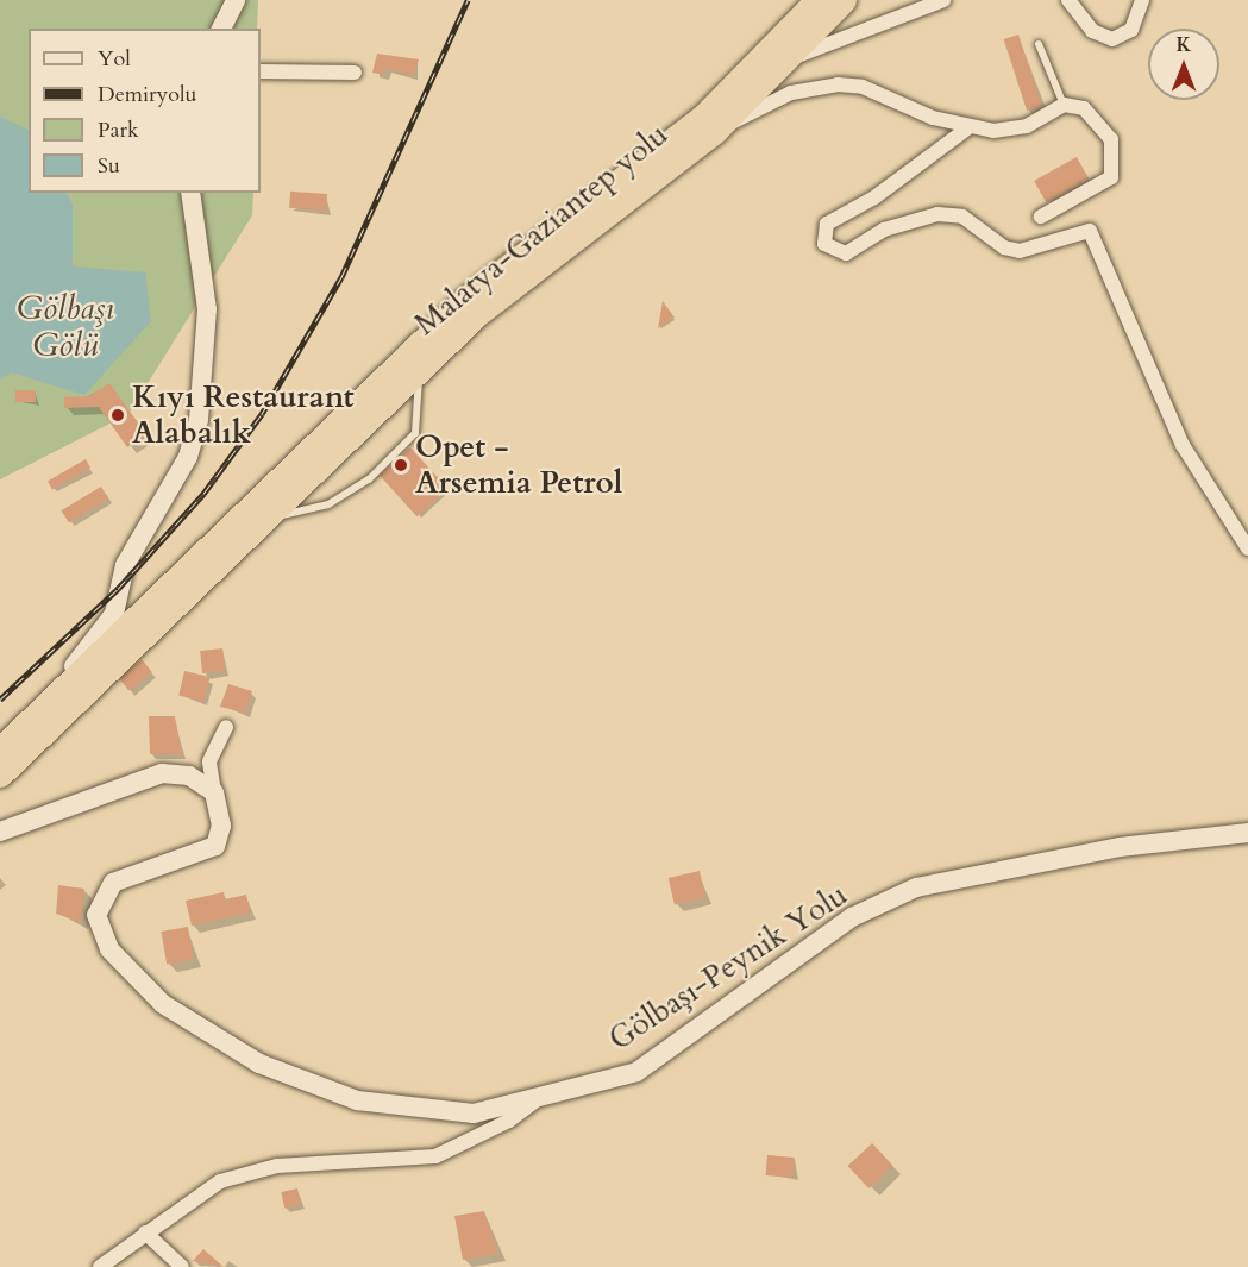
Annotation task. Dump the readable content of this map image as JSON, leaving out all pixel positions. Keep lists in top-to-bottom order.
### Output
{
  "streets": {
    "highway": ["Malatya-Gaziantep yolu"],
    "street": ["Gölbaşı-Peynik Yolu"]
  },
  "water": ["Gölbaşı Gölü"],
  "places": ["Kıyı Restaurant Alabalık", "Opet - Arsemia Petrol"],
  "legend": [
    "Yol",
    "Demiryolu",
    "Park",
    "Su"
  ],
  "north": "top"
}
